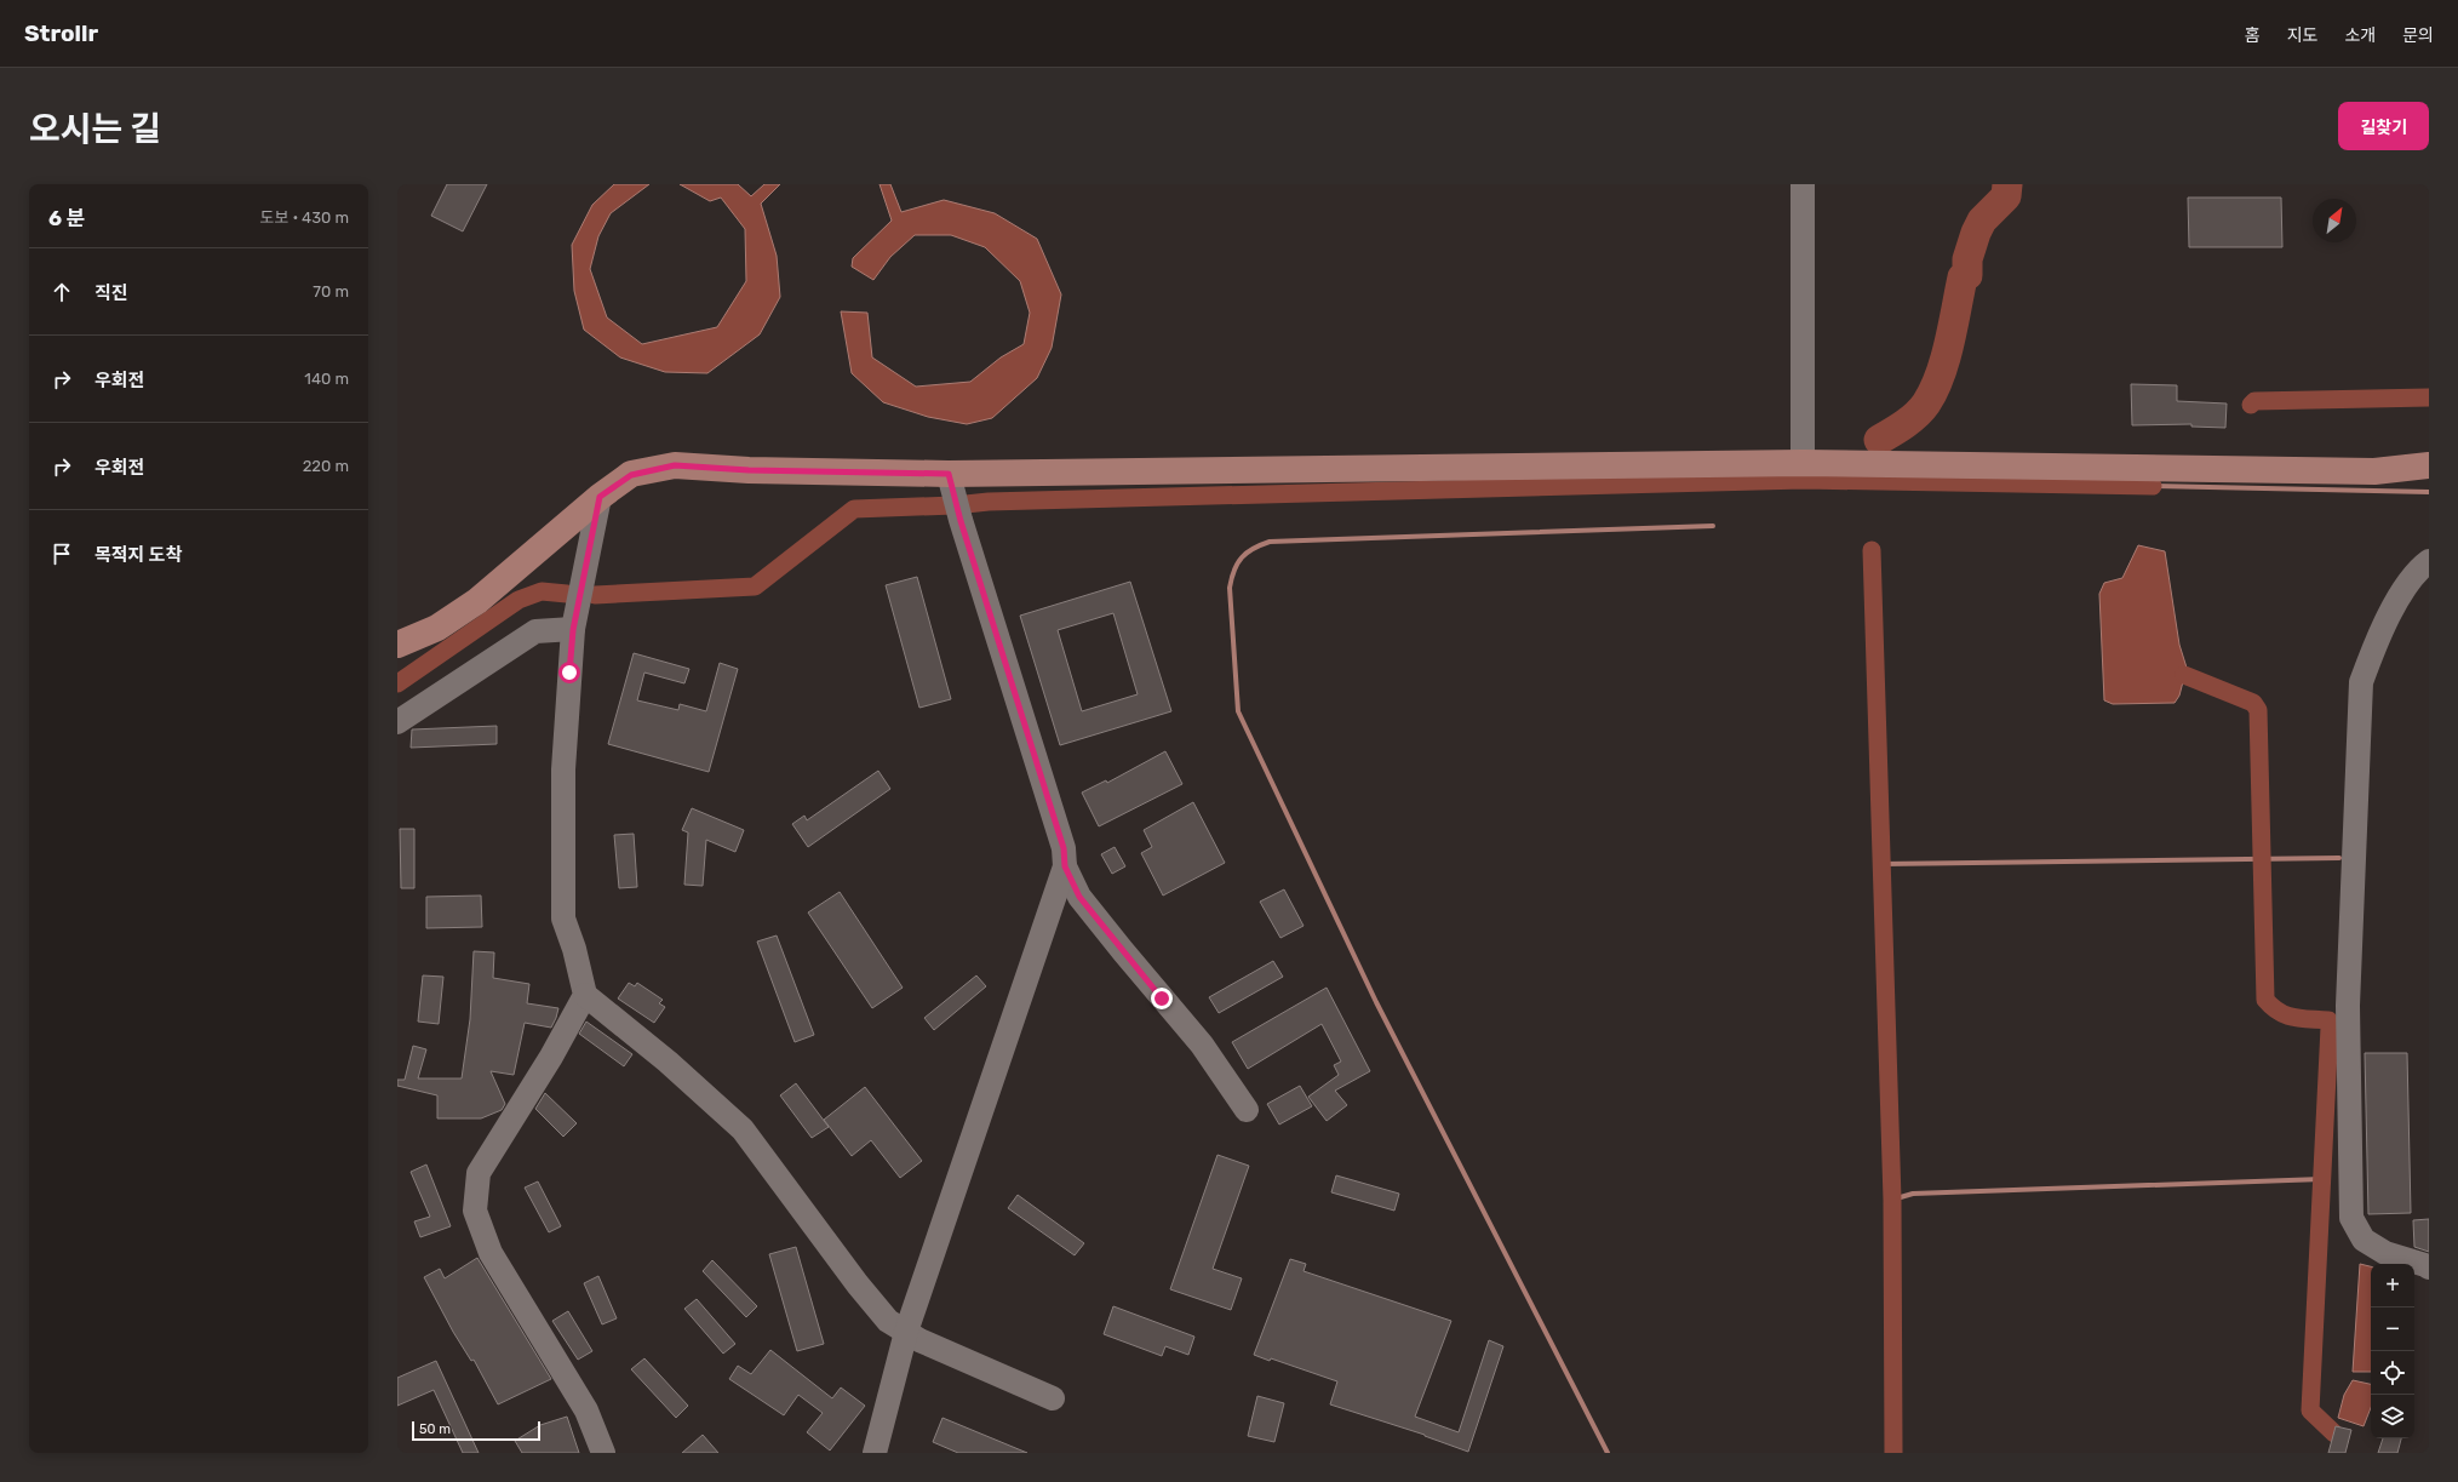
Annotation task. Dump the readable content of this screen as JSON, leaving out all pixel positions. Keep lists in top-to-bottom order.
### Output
{
  "scale_bar": "50 m",
  "north": "top right",
  "page": {
    "header": "Strollr",
    "nav": [
      "홈",
      "지도",
      "소개",
      "문의"
    ],
    "title": "오시는 길",
    "buttons": "길찾기",
    "heading": ["6 분", "도보 · 430 m"],
    "list": [
      ["직진", "70 m"],
      ["우회전", "140 m"],
      ["우회전", "220 m"],
      "목적지 도착"
    ],
    "map_buttons": ["+", "−"],
    "scale": "50 m"
  }
}
